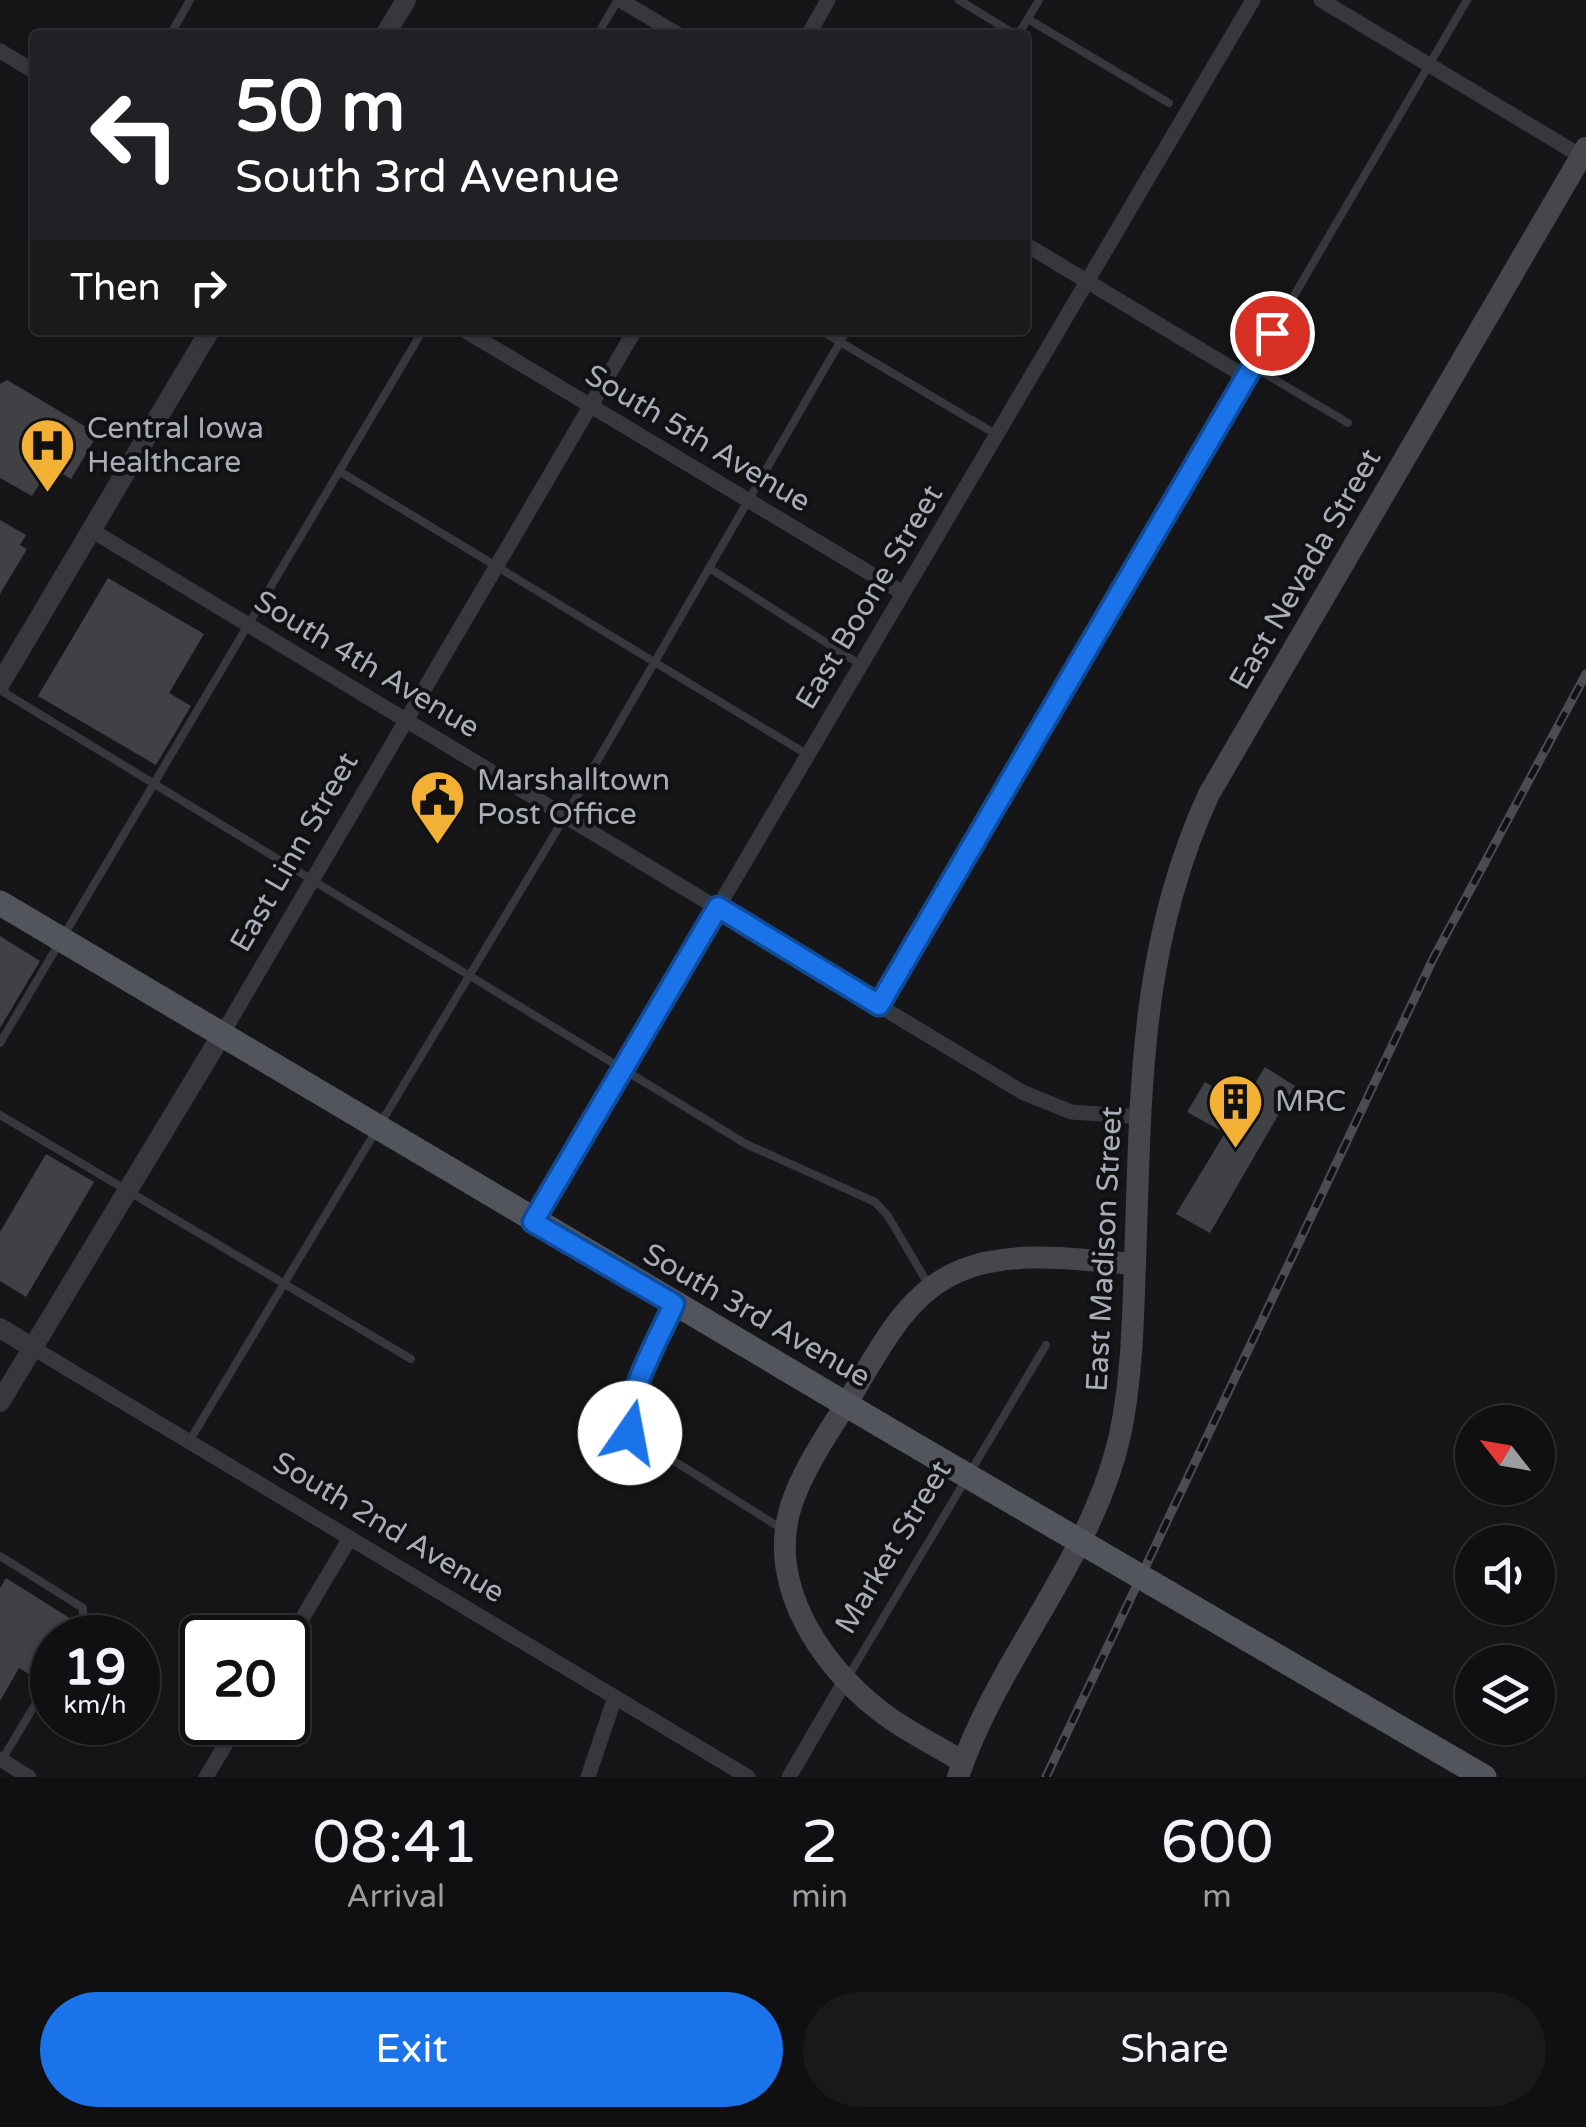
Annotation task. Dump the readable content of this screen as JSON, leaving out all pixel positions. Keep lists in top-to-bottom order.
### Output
{
  "streets": {
    "main road": ["East Nevada Street", "East Madison Street", "South 3rd Avenue"],
    "street": [
      "South 5th Avenue",
      "East Boone Street",
      "South 4th Avenue",
      "East Linn Street",
      "South 2nd Avenue",
      "Market Street"
    ]
  },
  "crossings": [
    ["South 5th Avenue", "East Boone Street"],
    ["South 5th Avenue", "East Linn Street"],
    ["East Nevada Street", "East Madison Street"],
    ["East Boone Street", "South 4th Avenue"],
    ["East Boone Street", "South 3rd Avenue"],
    ["South 4th Avenue", "East Linn Street"],
    ["South 4th Avenue", "East Madison Street"],
    ["East Linn Street", "South 3rd Avenue"],
    ["East Linn Street", "South 2nd Avenue"]
  ],
  "places": {
    "hospital": ["Central Iowa Healthcare"],
    "public building": ["Marshalltown Post Office"],
    "building": ["MRC"]
  },
  "north": "top left",
  "page": {
    "turn": ["50 m", "South 3rd Avenue"],
    "then": "Then",
    "speed": "19 km/h",
    "limit": "20",
    "eta": [
      "08:41",
      "Arrival",
      "2",
      "min",
      "600",
      "m"
    ],
    "buttons": ["Exit", "Share"]
  }
}
